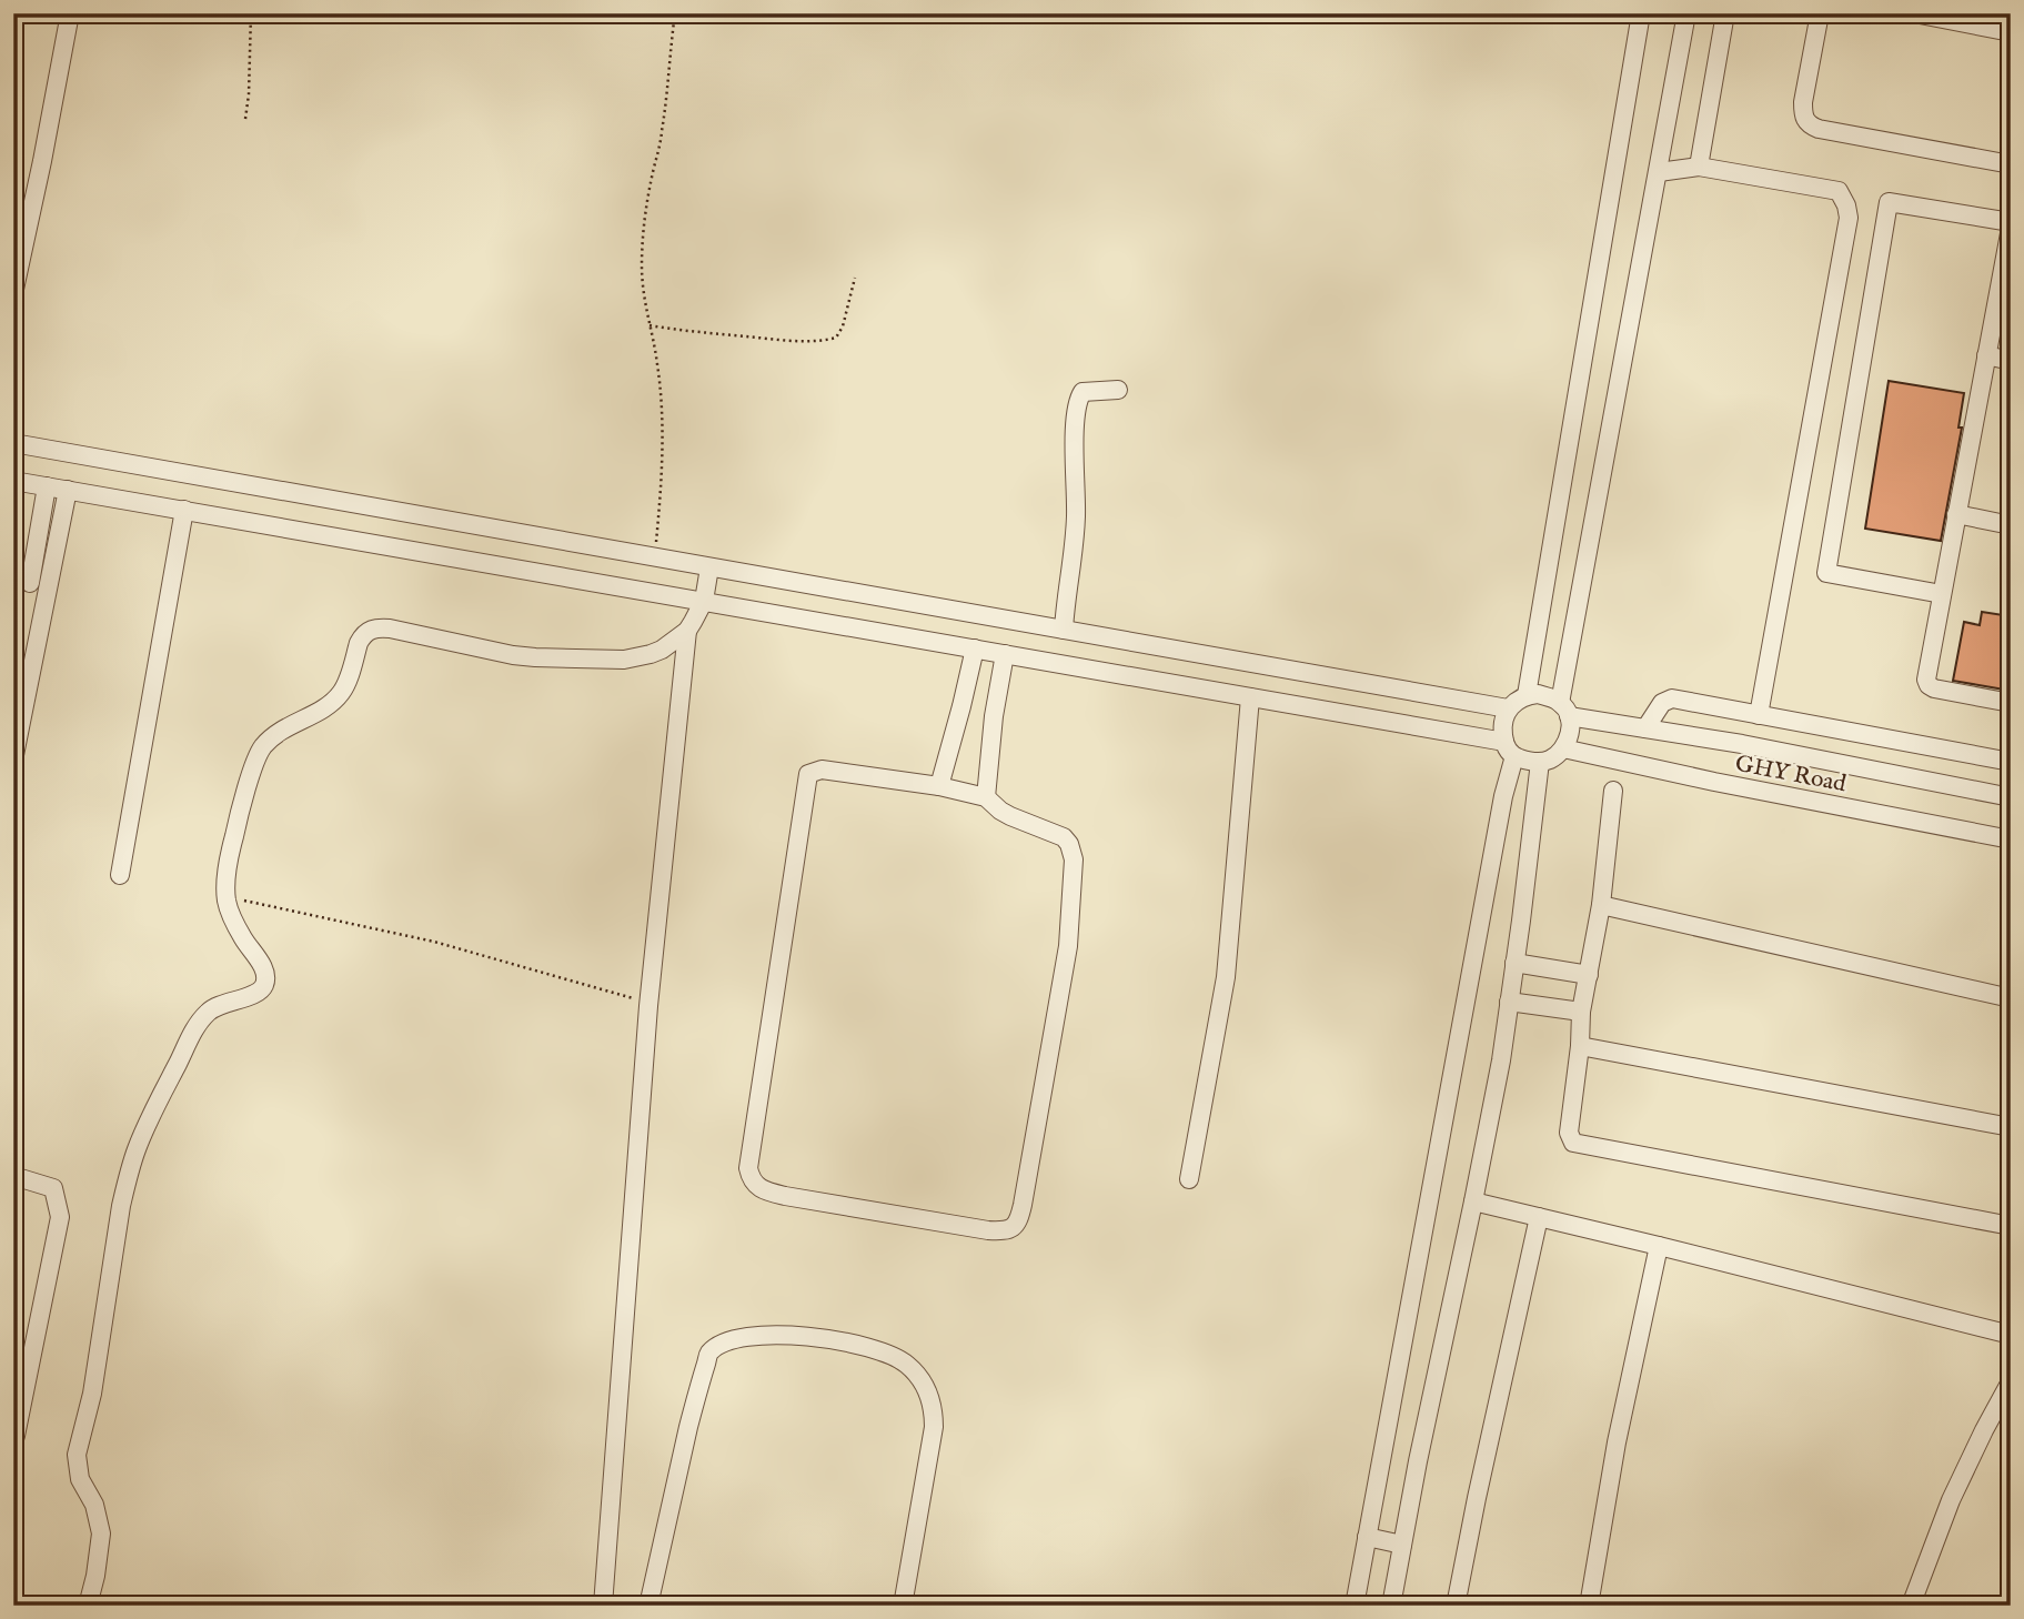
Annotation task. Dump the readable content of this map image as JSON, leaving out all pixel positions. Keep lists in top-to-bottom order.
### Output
{
  "streets": {
    "street": ["GHY Road"]
  }
}
